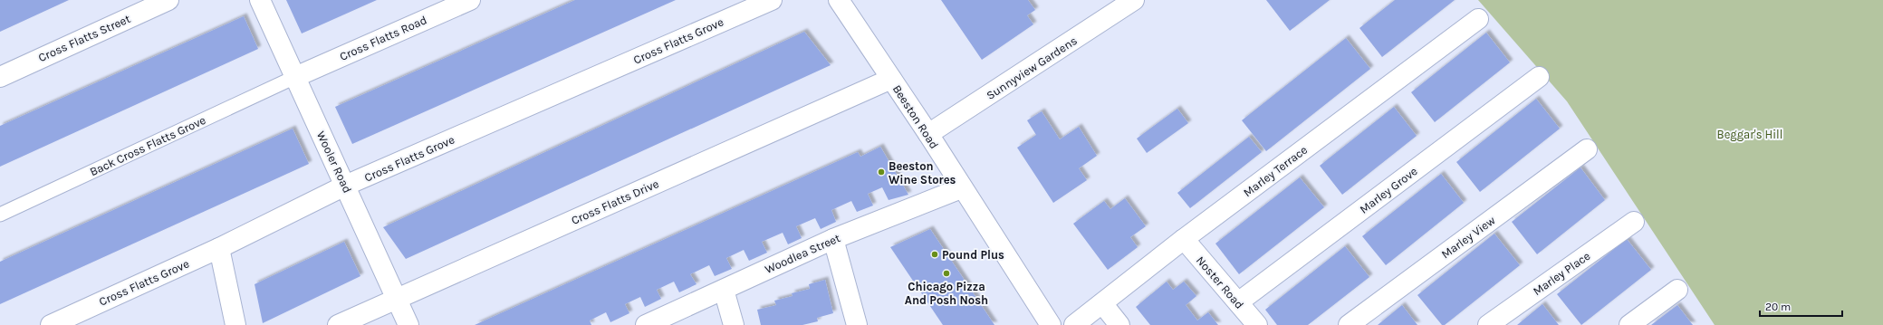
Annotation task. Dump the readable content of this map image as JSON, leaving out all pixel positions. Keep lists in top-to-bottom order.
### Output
{
  "streets": {
    "street": [
      "Cross Flatts Street",
      "Cross Flatts Road",
      "Cross Flatts Grove",
      "Sunnyview Gardens",
      "Beeston Road",
      "Wooler Road",
      "Marley Terrace",
      "Marley Grove",
      "Cross Flatts Drive",
      "Marley View",
      "Woodlea Street",
      "Marley Place",
      "Noster Road"
    ],
    "lane": ["Back Cross Flatts Grove"]
  },
  "crossings": [
    ["Cross Flatts Road", "Back Cross Flatts Grove"],
    ["Cross Flatts Road", "Wooler Road"],
    ["Cross Flatts Grove", "Wooler Road"],
    ["Sunnyview Gardens", "Beeston Road"],
    ["Beeston Road", "Cross Flatts Drive"],
    ["Beeston Road", "Woodlea Street"],
    ["Back Cross Flatts Grove", "Wooler Road"],
    ["Wooler Road", "Cross Flatts Drive"],
    ["Marley Terrace", "Noster Road"],
    ["Marley Grove", "Noster Road"]
  ],
  "parks": ["Beggar's Hill"],
  "places": ["Beeston Wine Stores", "Pound Plus", "Chicago Pizza And Posh Nosh"],
  "scale_bar": "20 m"
}
